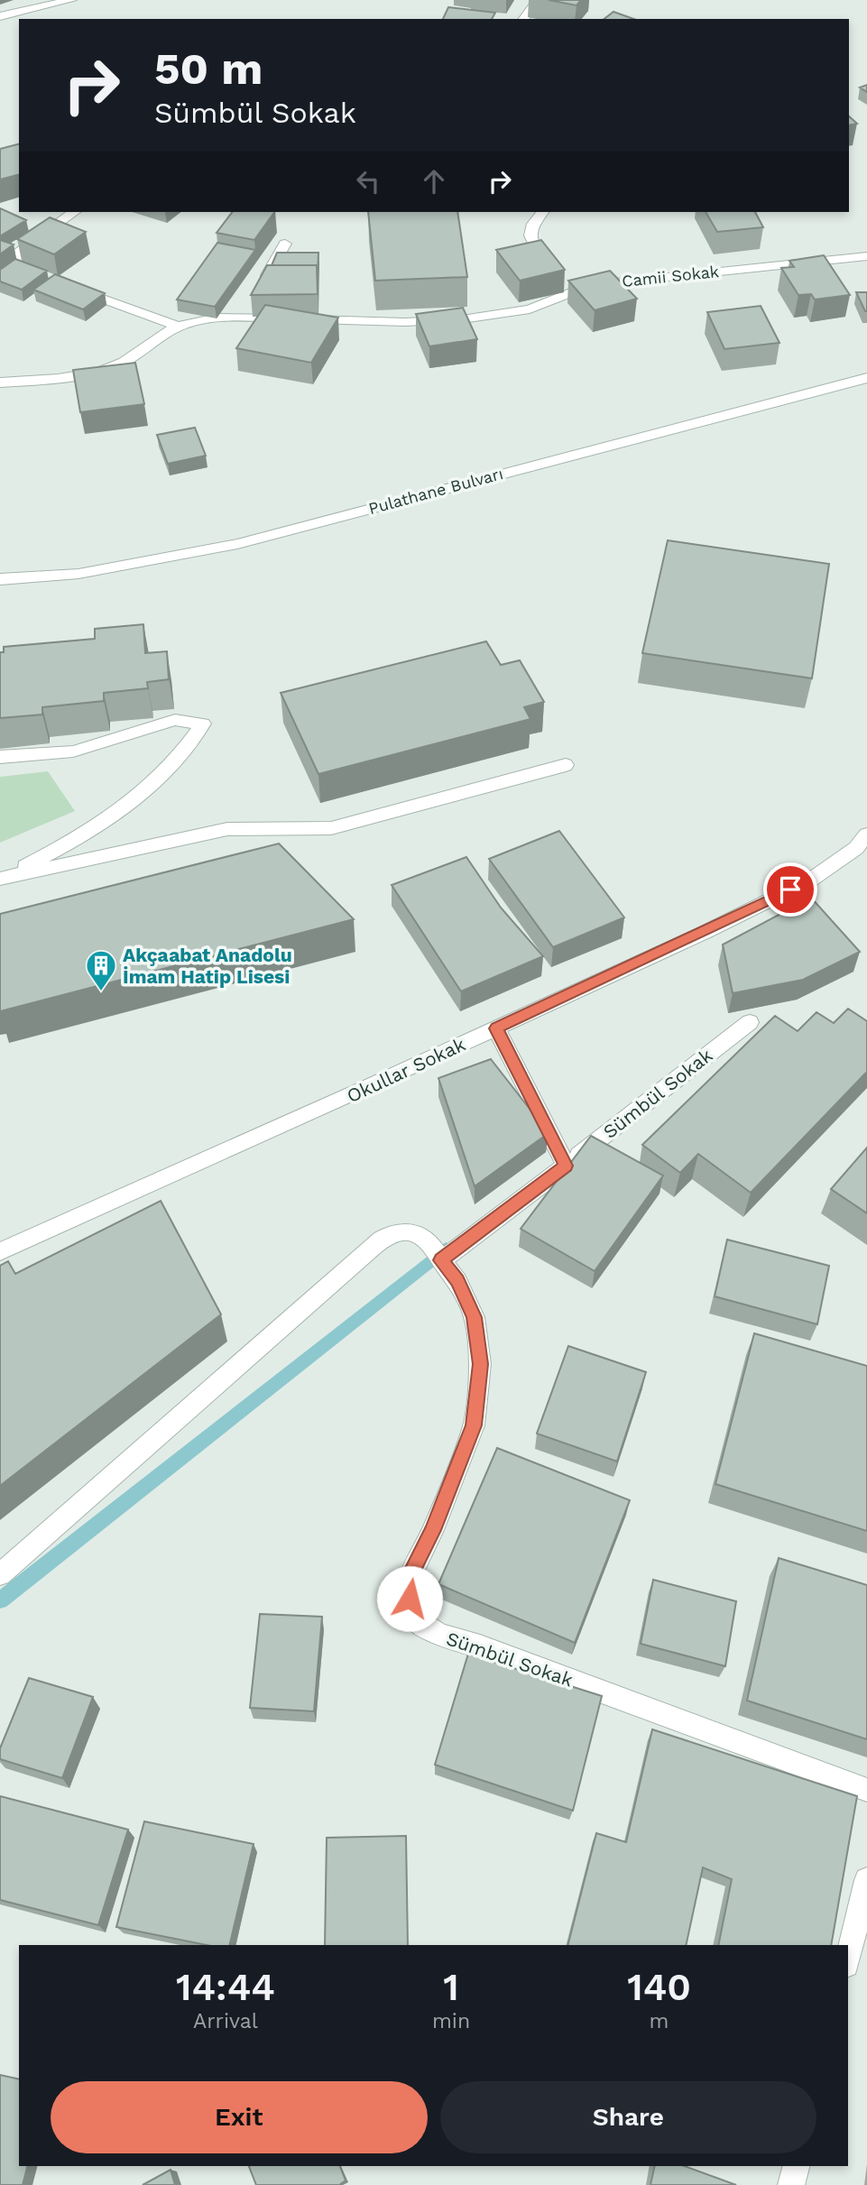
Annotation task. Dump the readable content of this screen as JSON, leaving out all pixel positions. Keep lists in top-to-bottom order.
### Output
{
  "streets": {
    "street": [
      "Camii Sokak",
      "Pulathane Bulvarı",
      "Okullar Sokak",
      "Sümbül Sokak"
    ]
  },
  "places": {
    "building": ["Akçaabat Anadolu İmam Hatip Lisesi"]
  },
  "page": {
    "turn": ["50 m", "Sümbül Sokak"],
    "eta": [
      "14:44",
      "Arrival",
      "1",
      "min",
      "140",
      "m"
    ],
    "buttons": ["Exit", "Share"]
  }
}
